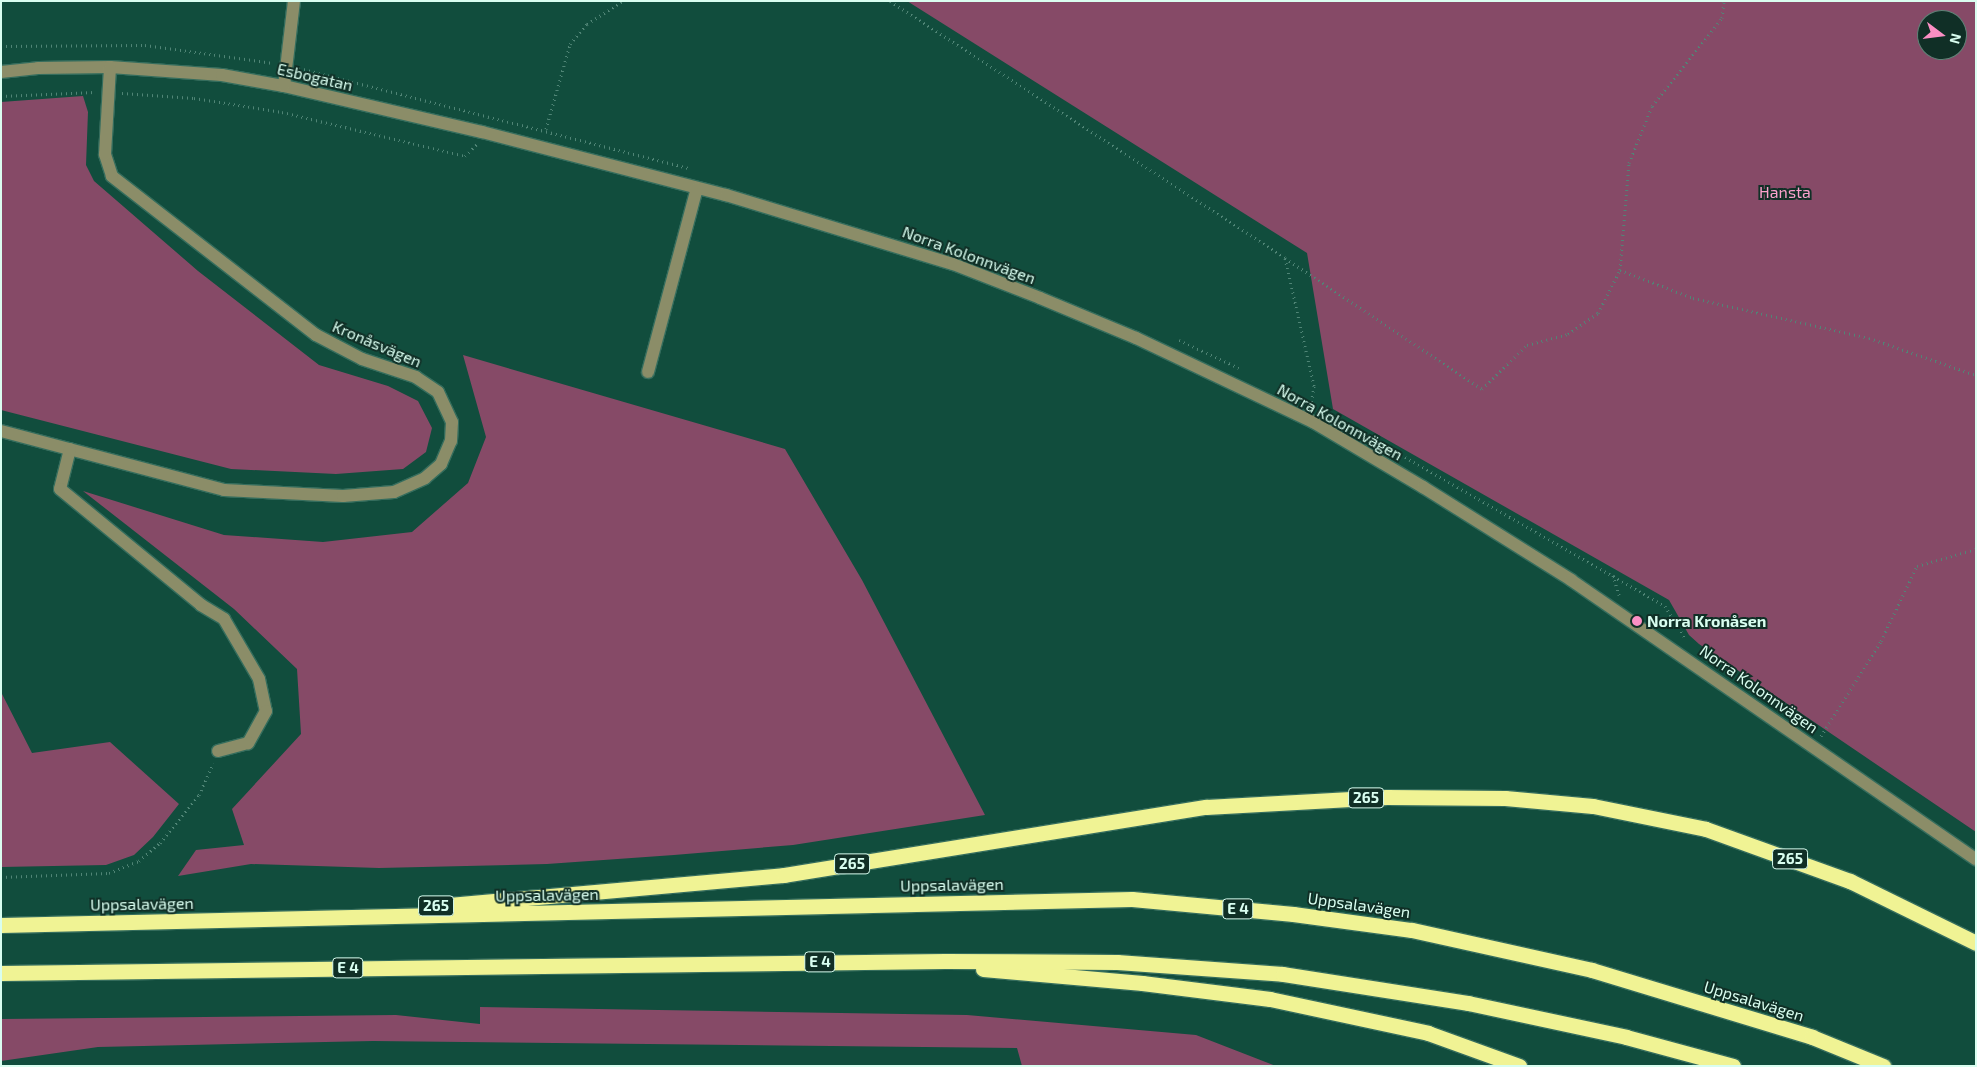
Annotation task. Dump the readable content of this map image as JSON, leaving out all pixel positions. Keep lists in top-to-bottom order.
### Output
{
  "streets": {
    "highway": ["265", "Uppsalavägen", "E 4"],
    "street": ["Esbogatan", "Norra Kolonnvägen", "Kronåsvägen"]
  },
  "crossings": [
    ["Esbogatan", "Norra Kolonnvägen"],
    ["Esbogatan", "Kronåsvägen"],
    ["265", "Uppsalavägen"]
  ],
  "parks": ["Hansta"],
  "places": ["Norra Kronåsen"],
  "north": "right"
}
